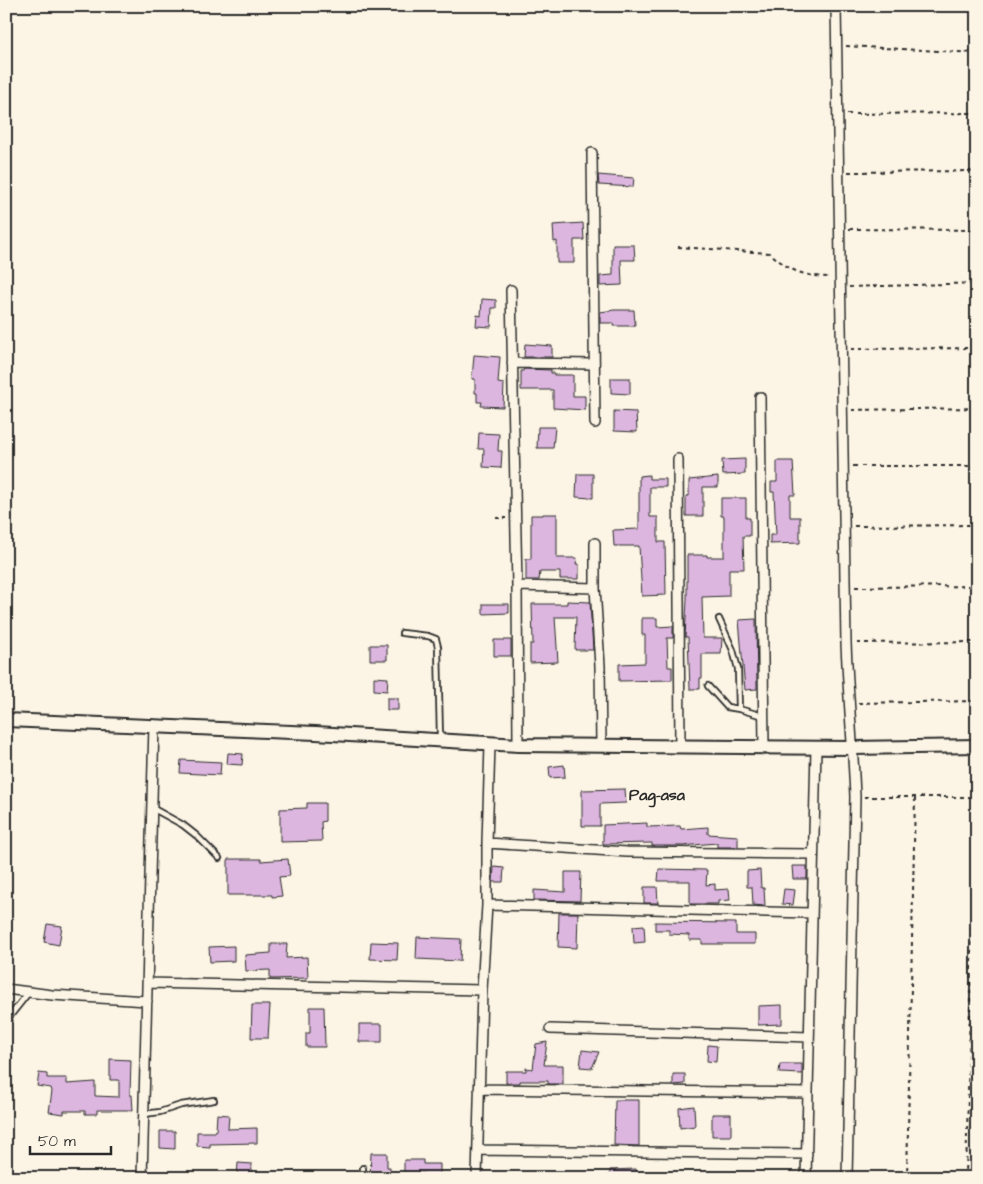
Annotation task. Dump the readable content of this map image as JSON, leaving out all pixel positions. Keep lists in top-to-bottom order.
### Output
{
  "districts": ["Pag-asa"],
  "scale_bar": "50 m"
}
